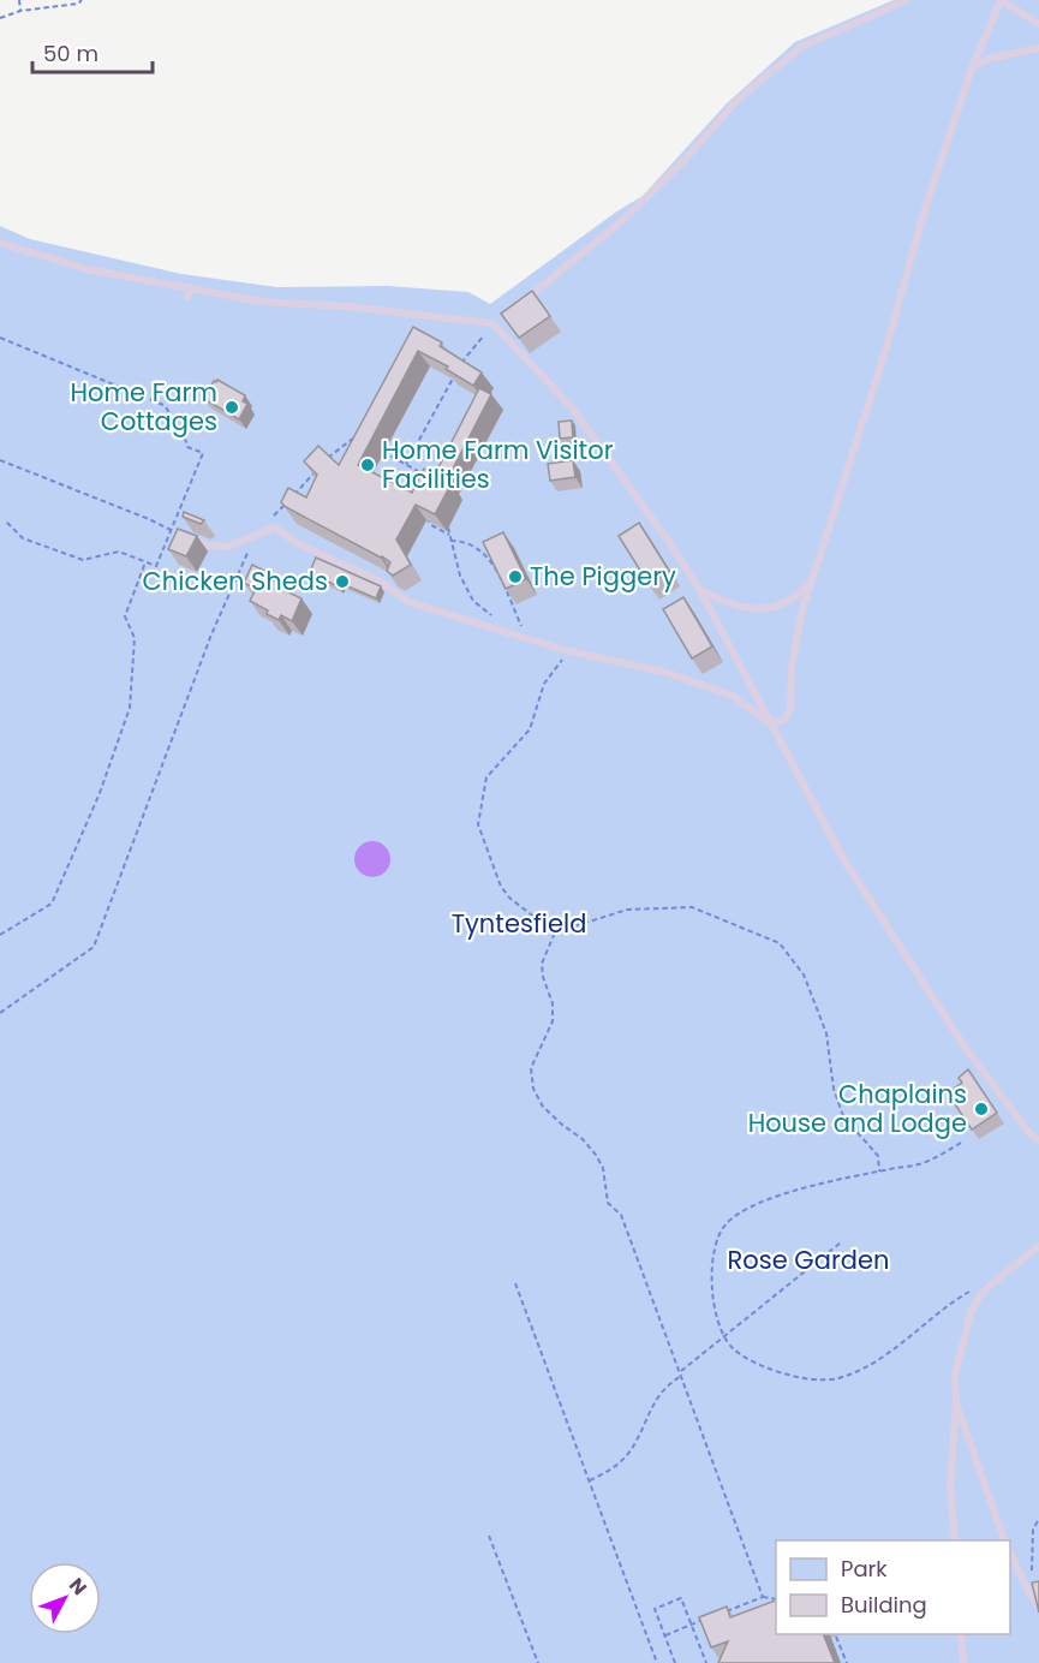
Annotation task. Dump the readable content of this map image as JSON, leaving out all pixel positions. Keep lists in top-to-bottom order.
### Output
{
  "parks": ["Tyntesfield", "Rose Garden"],
  "places": [
    "Home Farm Cottages",
    "Home Farm Visitor Facilities",
    "The Piggery",
    "Chicken Sheds",
    "Chaplains House and Lodge"
  ],
  "legend": ["Park", "Building"],
  "scale_bar": "50 m",
  "north": "top right"
}
